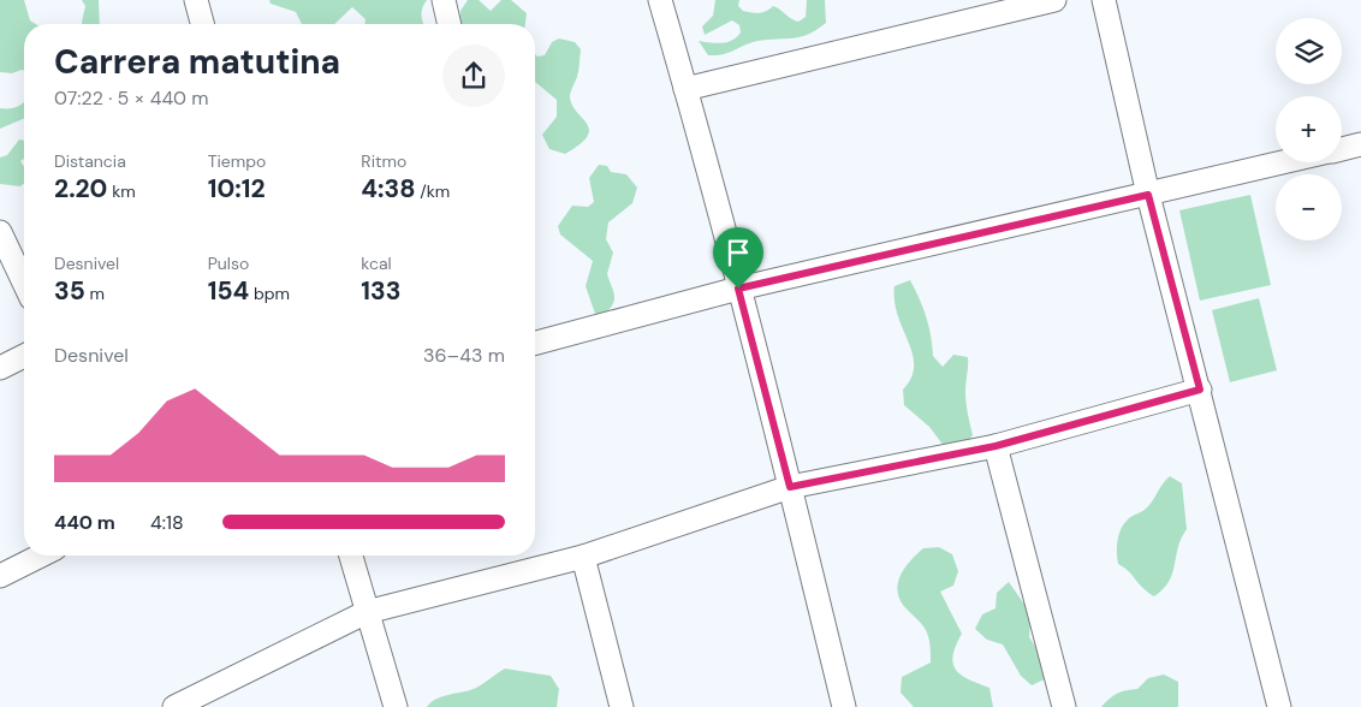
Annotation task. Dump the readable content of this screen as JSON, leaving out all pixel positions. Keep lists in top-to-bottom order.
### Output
{
  "page": {
    "map_buttons": ["+", "−"],
    "heading": ["Carrera matutina", "07:22 · 5 × 440 m"],
    "stats": [
      ["Distancia", "2.20 km"],
      ["Tiempo", "10:12"],
      ["Ritmo", "4:38 /km"],
      ["Desnivel", "35 m"],
      ["Pulso", "154 bpm"],
      ["kcal", "133"]
    ],
    "chart": ["Desnivel", "36–43 m"],
    "list": [
      {
        "name": "440 m",
        "note": "4:18"
      }
    ]
  }
}
